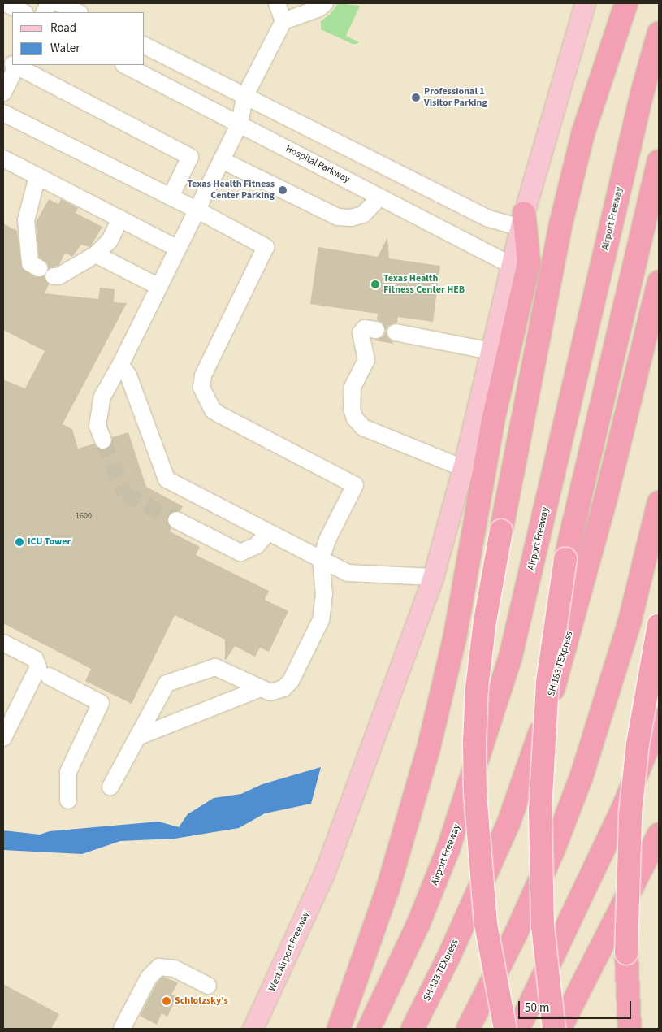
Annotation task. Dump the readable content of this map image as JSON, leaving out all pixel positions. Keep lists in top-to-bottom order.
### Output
{
  "streets": {
    "highway": ["Airport Freeway", "SH 183 TEXpress"],
    "main road": ["West Airport Freeway"],
    "street": ["Hospital Parkway"]
  },
  "places": [
    "Professional 1 Visitor Parking",
    "Texas Health Fitness Center Parking",
    "Texas Health Fitness Center HEB",
    "ICU Tower",
    "Schlotzsky's"
  ],
  "house_numbers": ["1600"],
  "legend": ["Road", "Water"],
  "scale_bar": "50 m"
}
